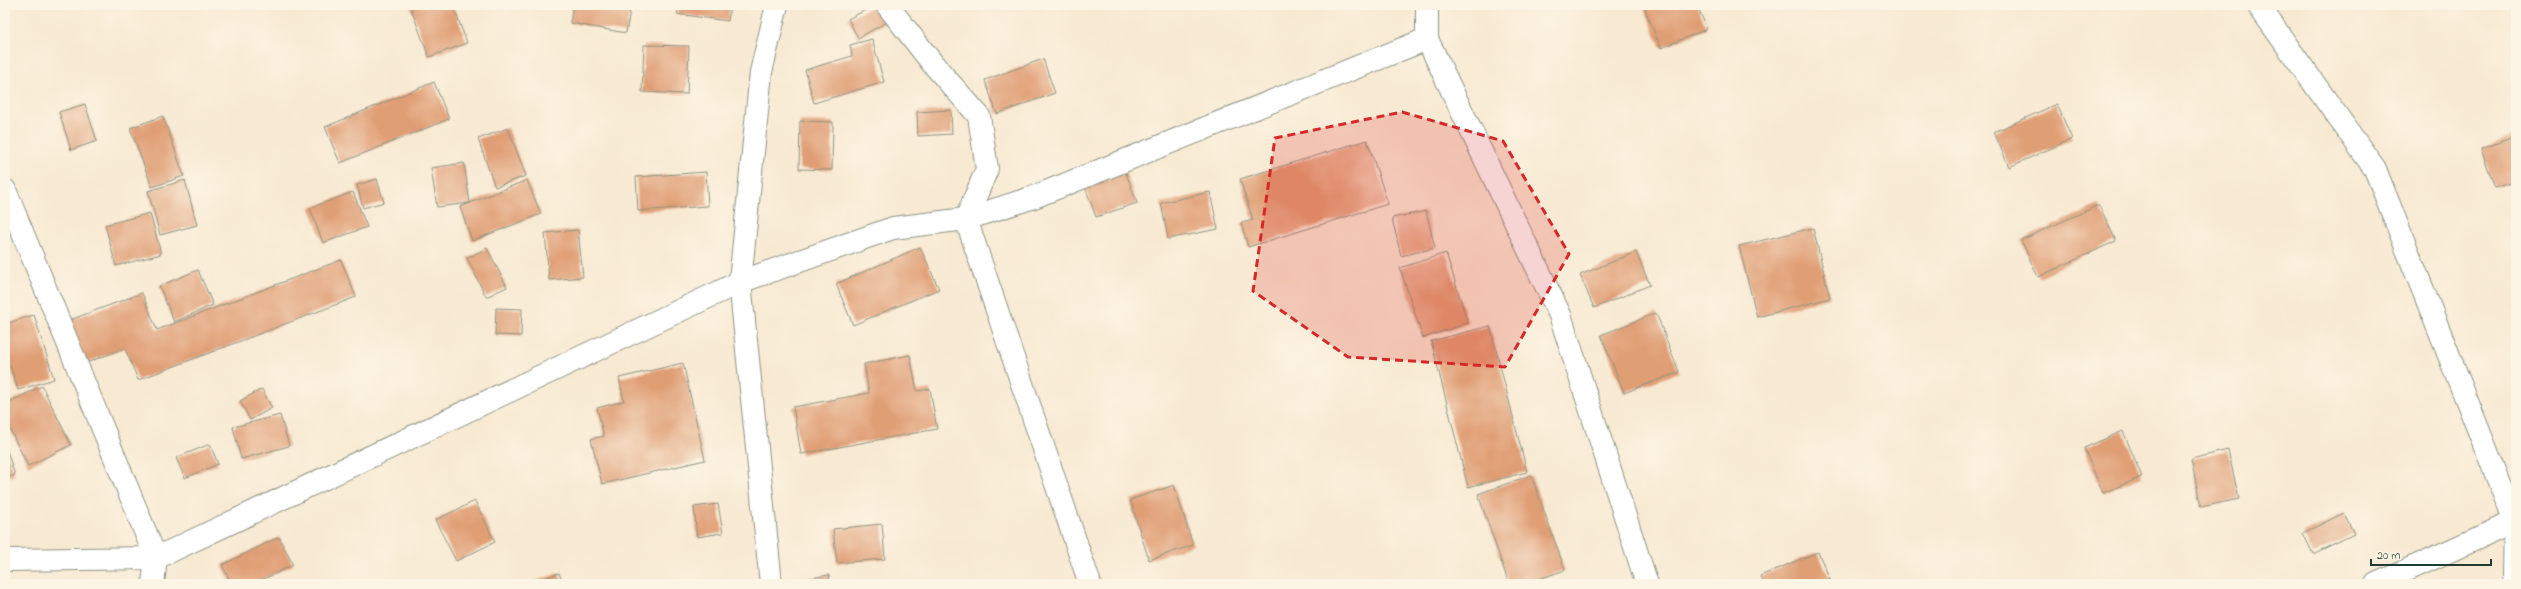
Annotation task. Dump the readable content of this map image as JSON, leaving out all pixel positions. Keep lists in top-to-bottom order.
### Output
{
  "scale_bar": "20 m"
}
